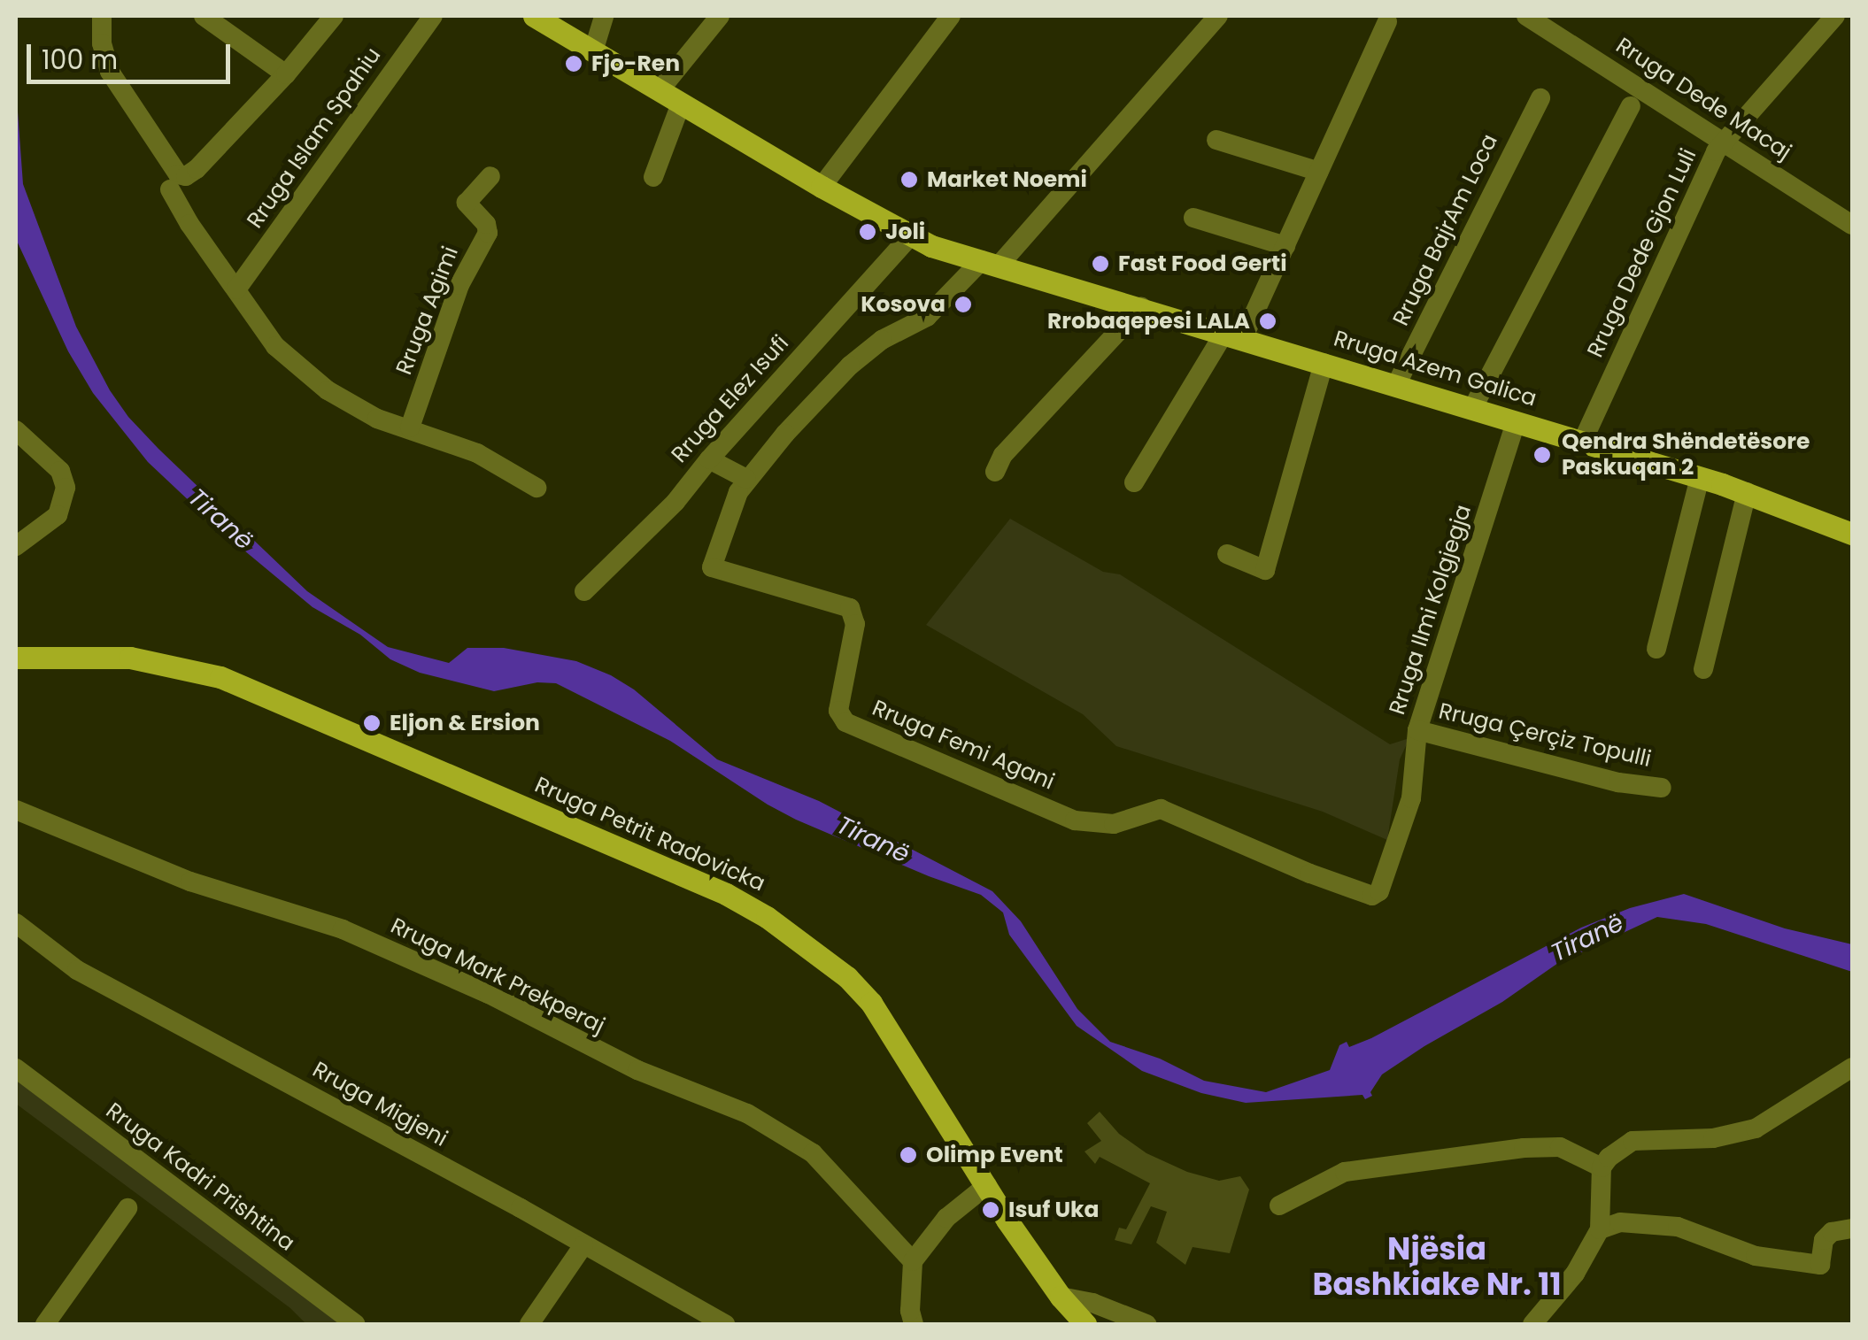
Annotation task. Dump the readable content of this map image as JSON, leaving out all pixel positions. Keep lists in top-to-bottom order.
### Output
{
  "streets": {
    "main road": ["Rruga Azem Galica", "Rruga Petrit Radovicka"],
    "street": [
      "Rruga Dede Macaj",
      "Rruga Islam Spahiu",
      "Rruga BajrAm Loca",
      "Rruga Dede Gjon Luli",
      "Rruga Agimi",
      "Rruga Elez Isufi",
      "Rruga Ilmi Kolgjegja",
      "Rruga Çerçiz Topulli",
      "Rruga Femi Agani",
      "Rruga Mark Prekperaj",
      "Rruga Migjeni",
      "Rruga Kadri Prishtina"
    ]
  },
  "crossings": [
    ["Rruga Dede Macaj", "Rruga Dede Gjon Luli"],
    ["Rruga BajrAm Loca", "Rruga Azem Galica"],
    ["Rruga Dede Gjon Luli", "Rruga Azem Galica"],
    ["Rruga Azem Galica", "Rruga Ilmi Kolgjegja"],
    ["Rruga Ilmi Kolgjegja", "Rruga Çerçiz Topulli"],
    ["Rruga Ilmi Kolgjegja", "Rruga Femi Agani"]
  ],
  "districts": ["Njësia Bashkiake Nr. 11"],
  "water": ["Tiranë"],
  "places": [
    "Fjo-Ren",
    "Market Noemi",
    "Joli",
    "Fast Food Gerti",
    "Kosova",
    "Rrobaqepesi LALA",
    "Qendra Shëndetësore Paskuqan 2",
    "Eljon & Ersion",
    "Olimp Event",
    "Isuf Uka"
  ],
  "scale_bar": "100 m"
}
